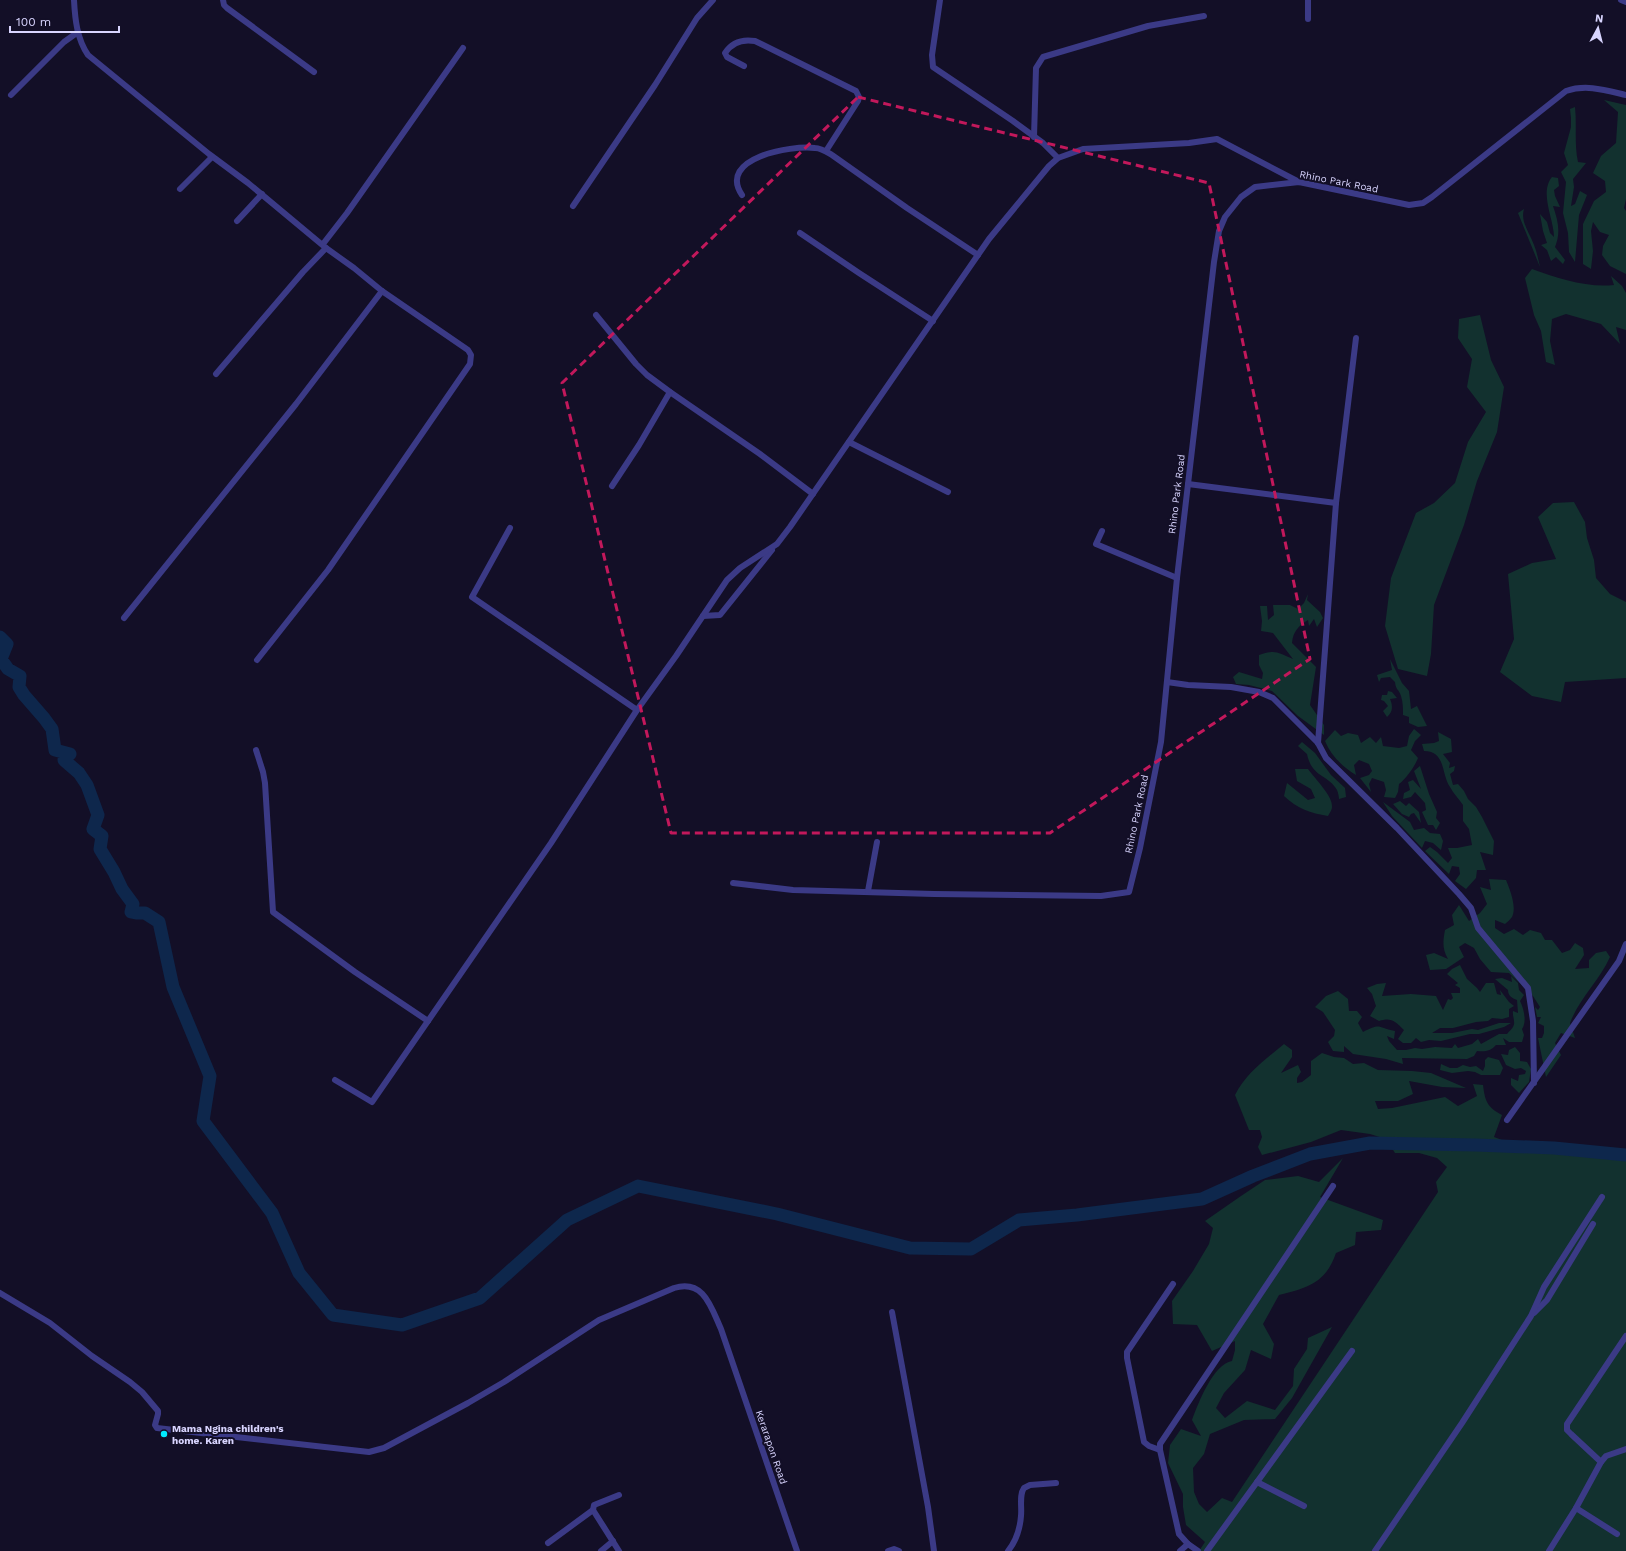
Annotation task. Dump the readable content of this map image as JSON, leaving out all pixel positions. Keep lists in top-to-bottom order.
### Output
{
  "streets": {
    "street": ["Rhino Park Road", "Kerarapon Road"]
  },
  "places": ["Mama Ngina children's home. Karen"],
  "scale_bar": "100 m",
  "north": "top"
}
